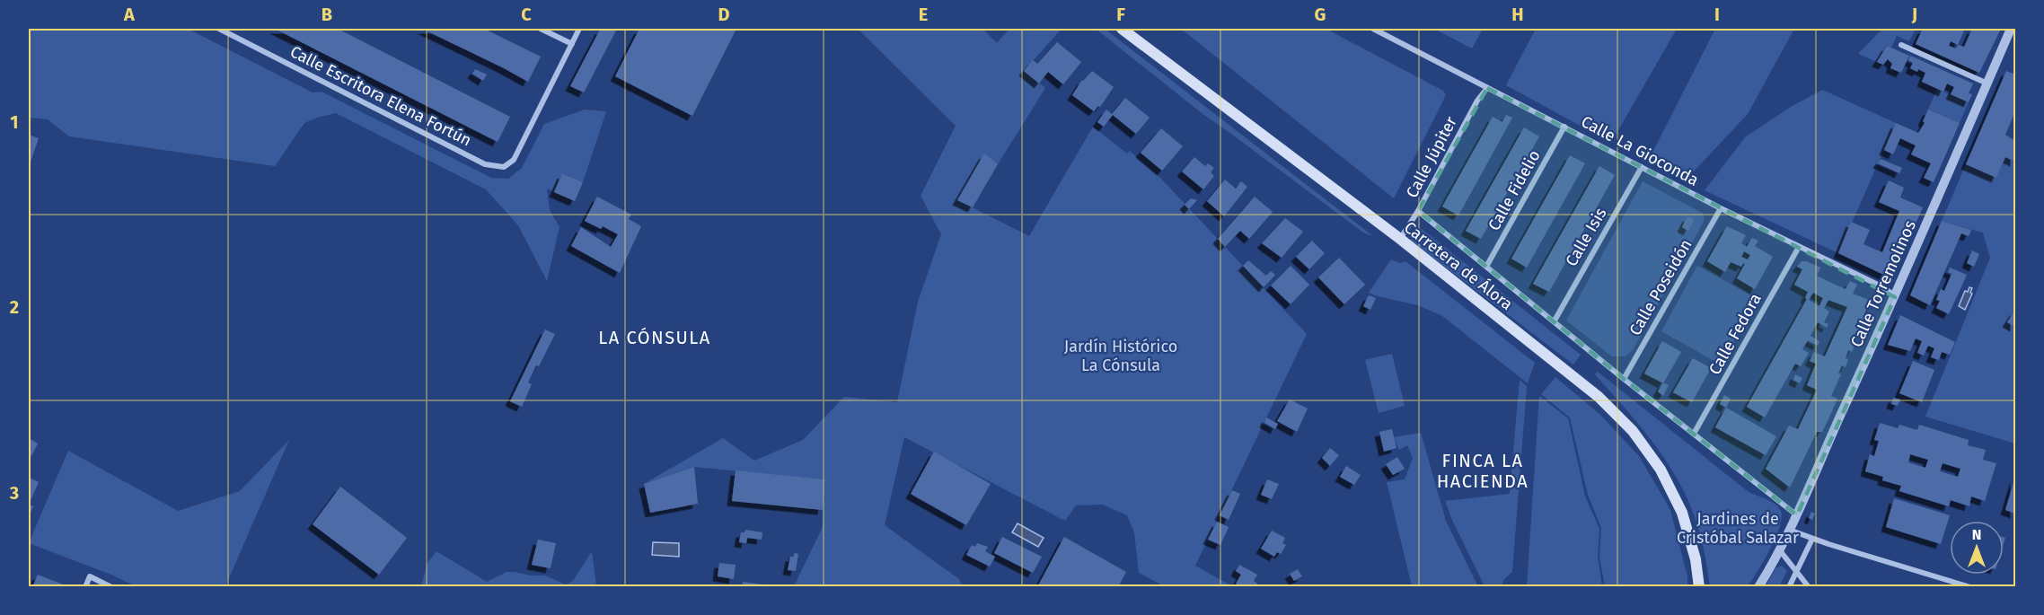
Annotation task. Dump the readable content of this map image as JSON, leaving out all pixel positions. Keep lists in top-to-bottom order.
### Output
{
  "streets": {
    "main road": ["Carretera de Álora"],
    "street": [
      "Calle Escritora Elena Fortún",
      "Calle La Gioconda",
      "Calle Júpiter",
      "Calle Fidelio",
      "Calle Isis",
      "Calle Torremolinos",
      "Calle Poseidón",
      "Calle Fedora"
    ]
  },
  "crossings": [
    ["Calle La Gioconda", "Calle Júpiter"],
    ["Calle La Gioconda", "Calle Fidelio"],
    ["Calle La Gioconda", "Calle Isis"],
    ["Calle La Gioconda", "Calle Torremolinos"],
    ["Calle La Gioconda", "Calle Poseidón"],
    ["Calle La Gioconda", "Calle Fedora"],
    ["Calle Júpiter", "Carretera de Álora"],
    ["Calle Fidelio", "Carretera de Álora"],
    ["Calle Isis", "Carretera de Álora"],
    ["Carretera de Álora", "Calle Torremolinos"],
    ["Carretera de Álora", "Calle Poseidón"],
    ["Carretera de Álora", "Calle Fedora"]
  ],
  "districts": ["LA CÓNSULA", "FINCA LA HACIENDA"],
  "parks": ["Jardín Histórico La Cónsula", "Jardines de Cristóbal Salazar"],
  "north": "top",
  "grid": {
    "columns": [
      "A",
      "B",
      "C",
      "D",
      "E",
      "F",
      "G",
      "H",
      "I",
      "J"
    ],
    "rows": ["1", "2", "3"]
  }
}
